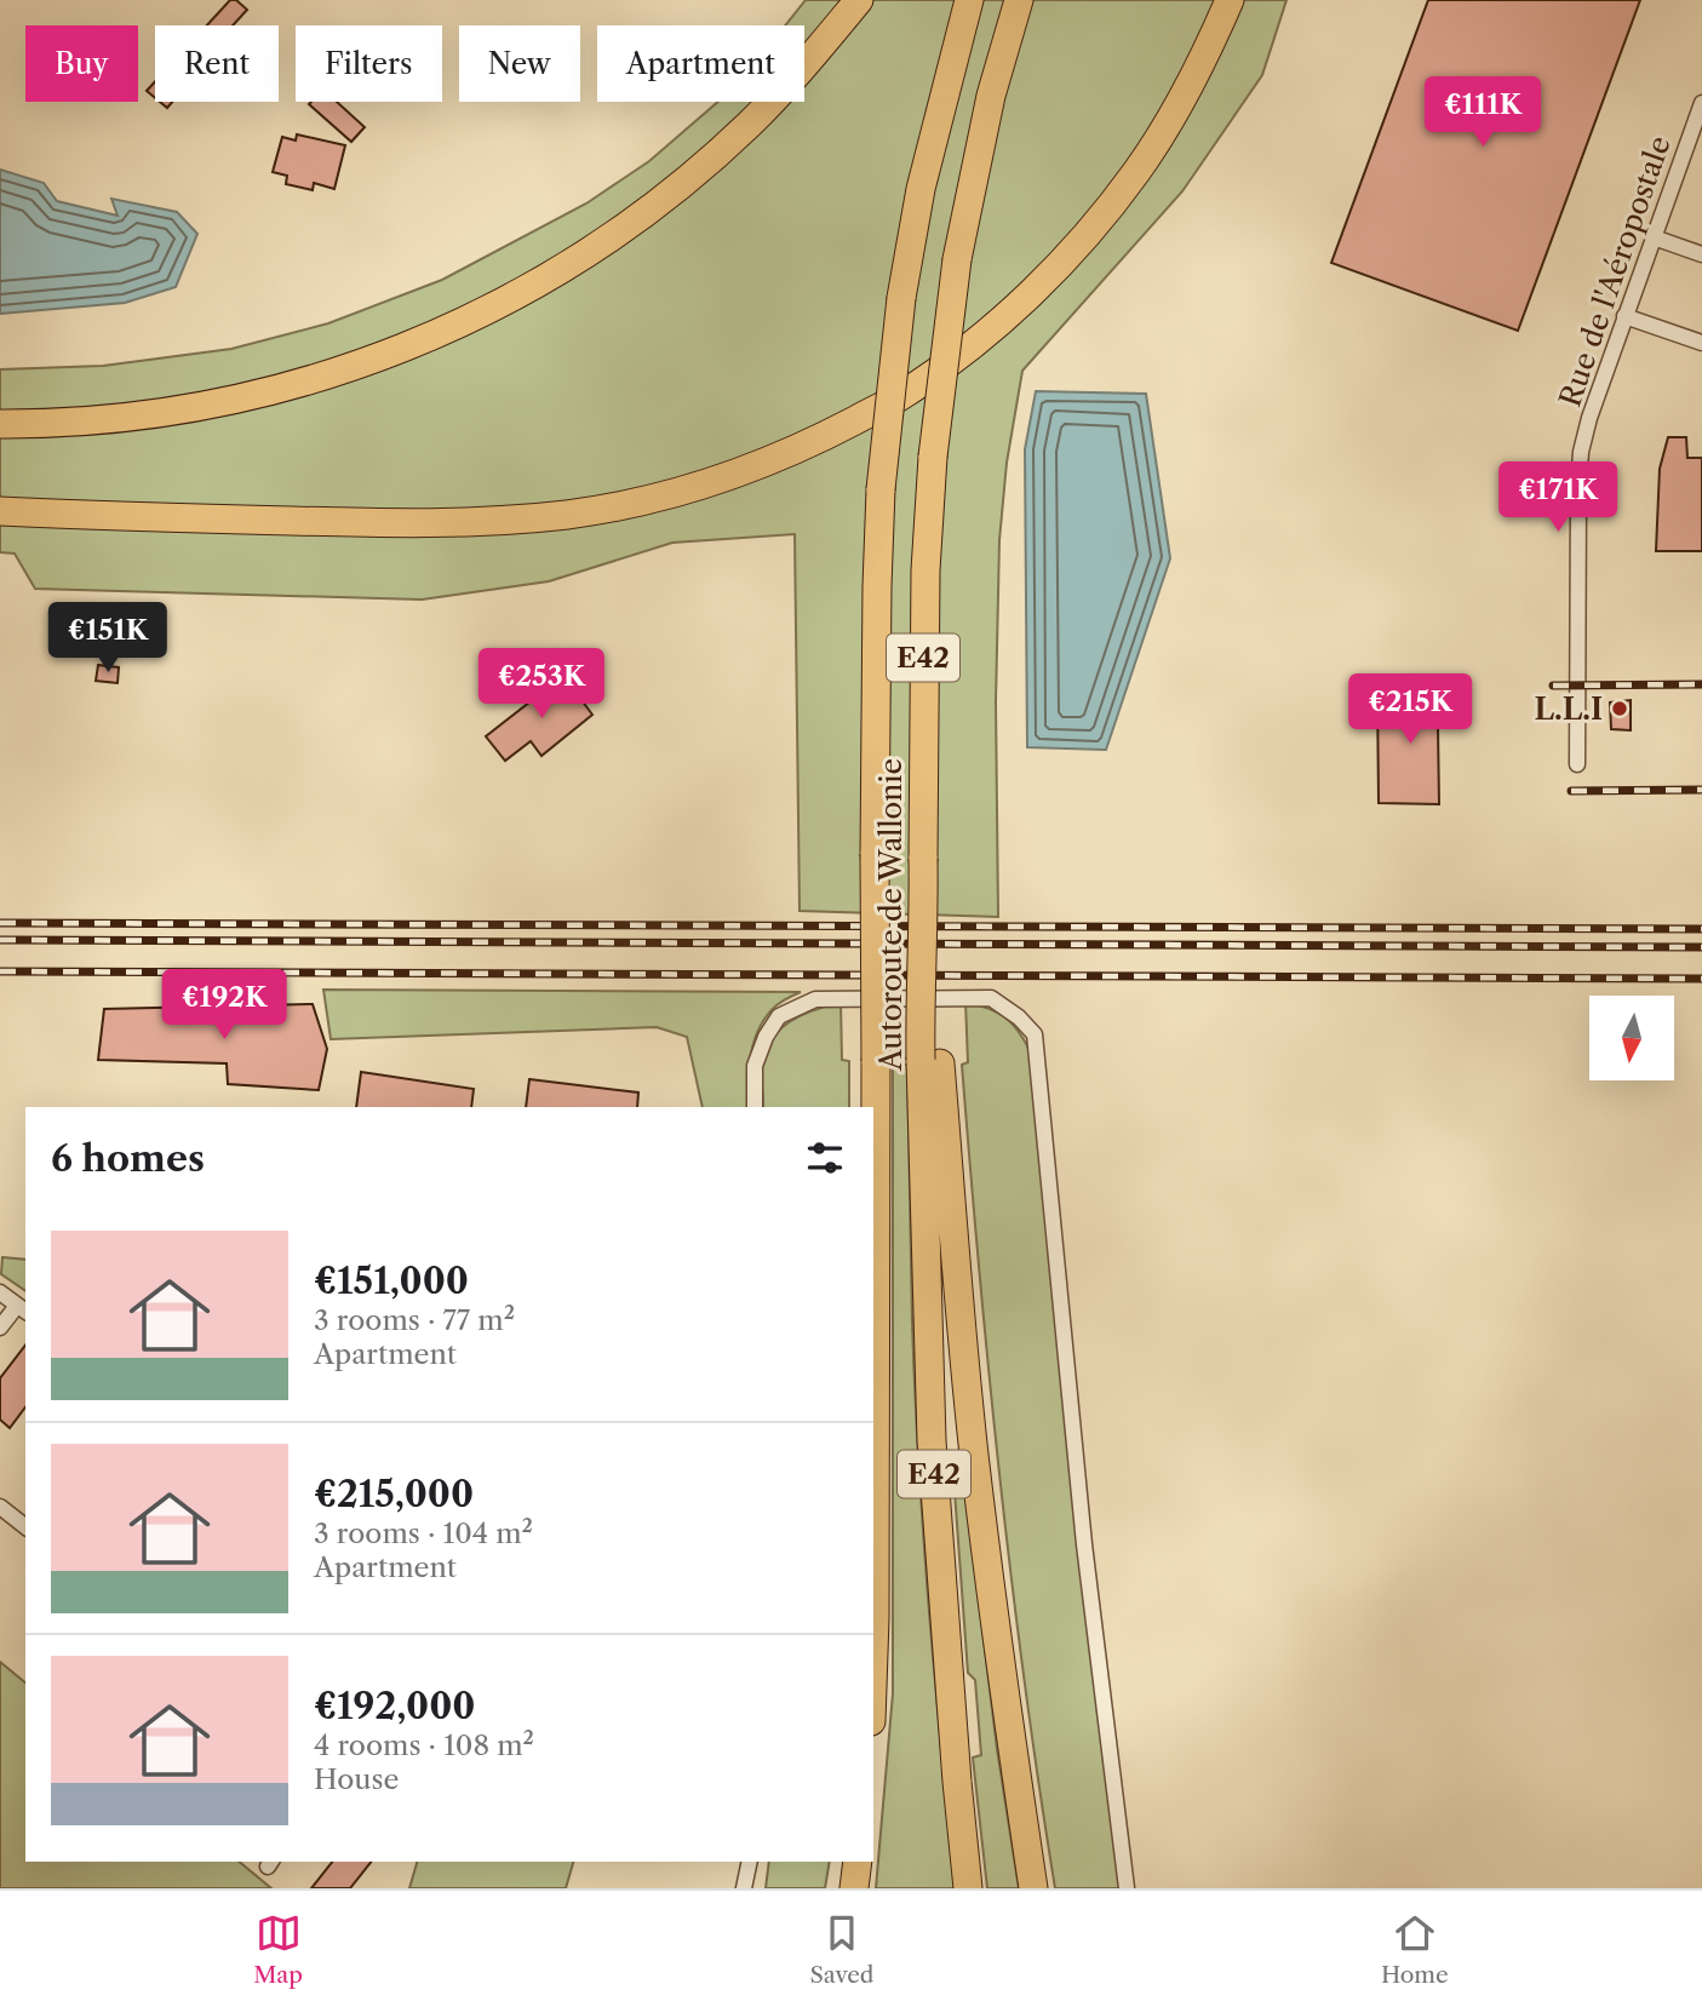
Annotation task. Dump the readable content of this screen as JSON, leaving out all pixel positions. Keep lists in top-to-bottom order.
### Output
{
  "streets": {
    "highway": ["E42", "Autoroute de Wallonie"],
    "street": ["Rue de l'Aéropostale"]
  },
  "places": ["L.L.I"],
  "north": "bottom",
  "page": {
    "chip": [
      "Buy",
      "Rent",
      "Filters",
      "New",
      "Apartment"
    ],
    "price": [
      "€111K",
      "€171K",
      "€151K",
      "€253K",
      "€215K",
      "€192K"
    ],
    "heading": "6 homes",
    "list": [
      {
        "name": "€151,000",
        "note": "3 rooms · 77 m² · Apartment"
      },
      {
        "name": "€215,000",
        "note": "3 rooms · 104 m² · Apartment"
      },
      {
        "name": "€192,000",
        "note": "4 rooms · 108 m² · House"
      }
    ],
    "tabs": ["Map", "Saved", "Home"]
  }
}
